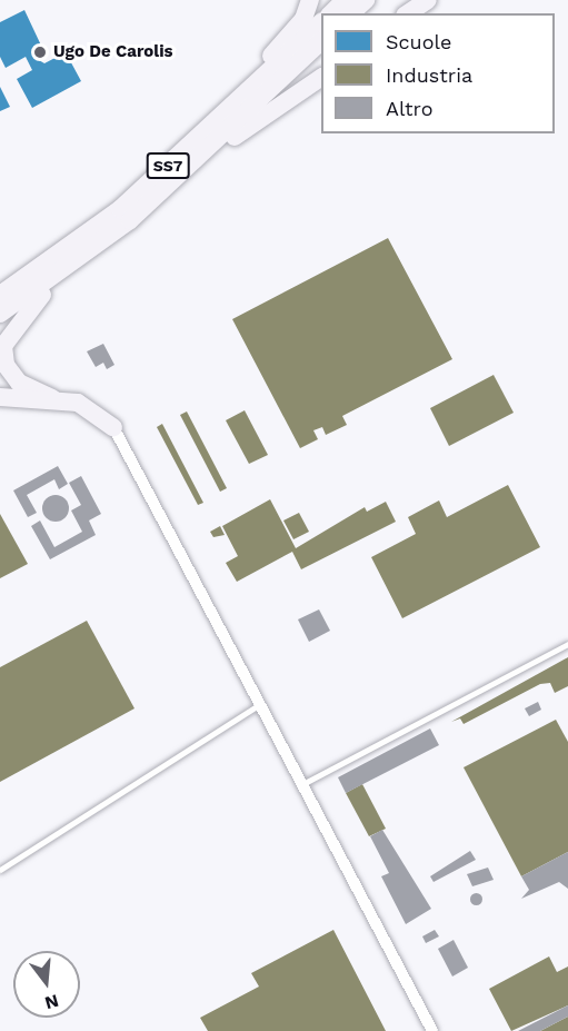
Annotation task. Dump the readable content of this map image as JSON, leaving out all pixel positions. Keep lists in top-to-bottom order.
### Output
{
  "streets": {
    "highway": ["SS7"]
  },
  "places": ["Ugo De Carolis"],
  "legend": ["Scuole", "Industria", "Altro"],
  "north": "bottom"
}
